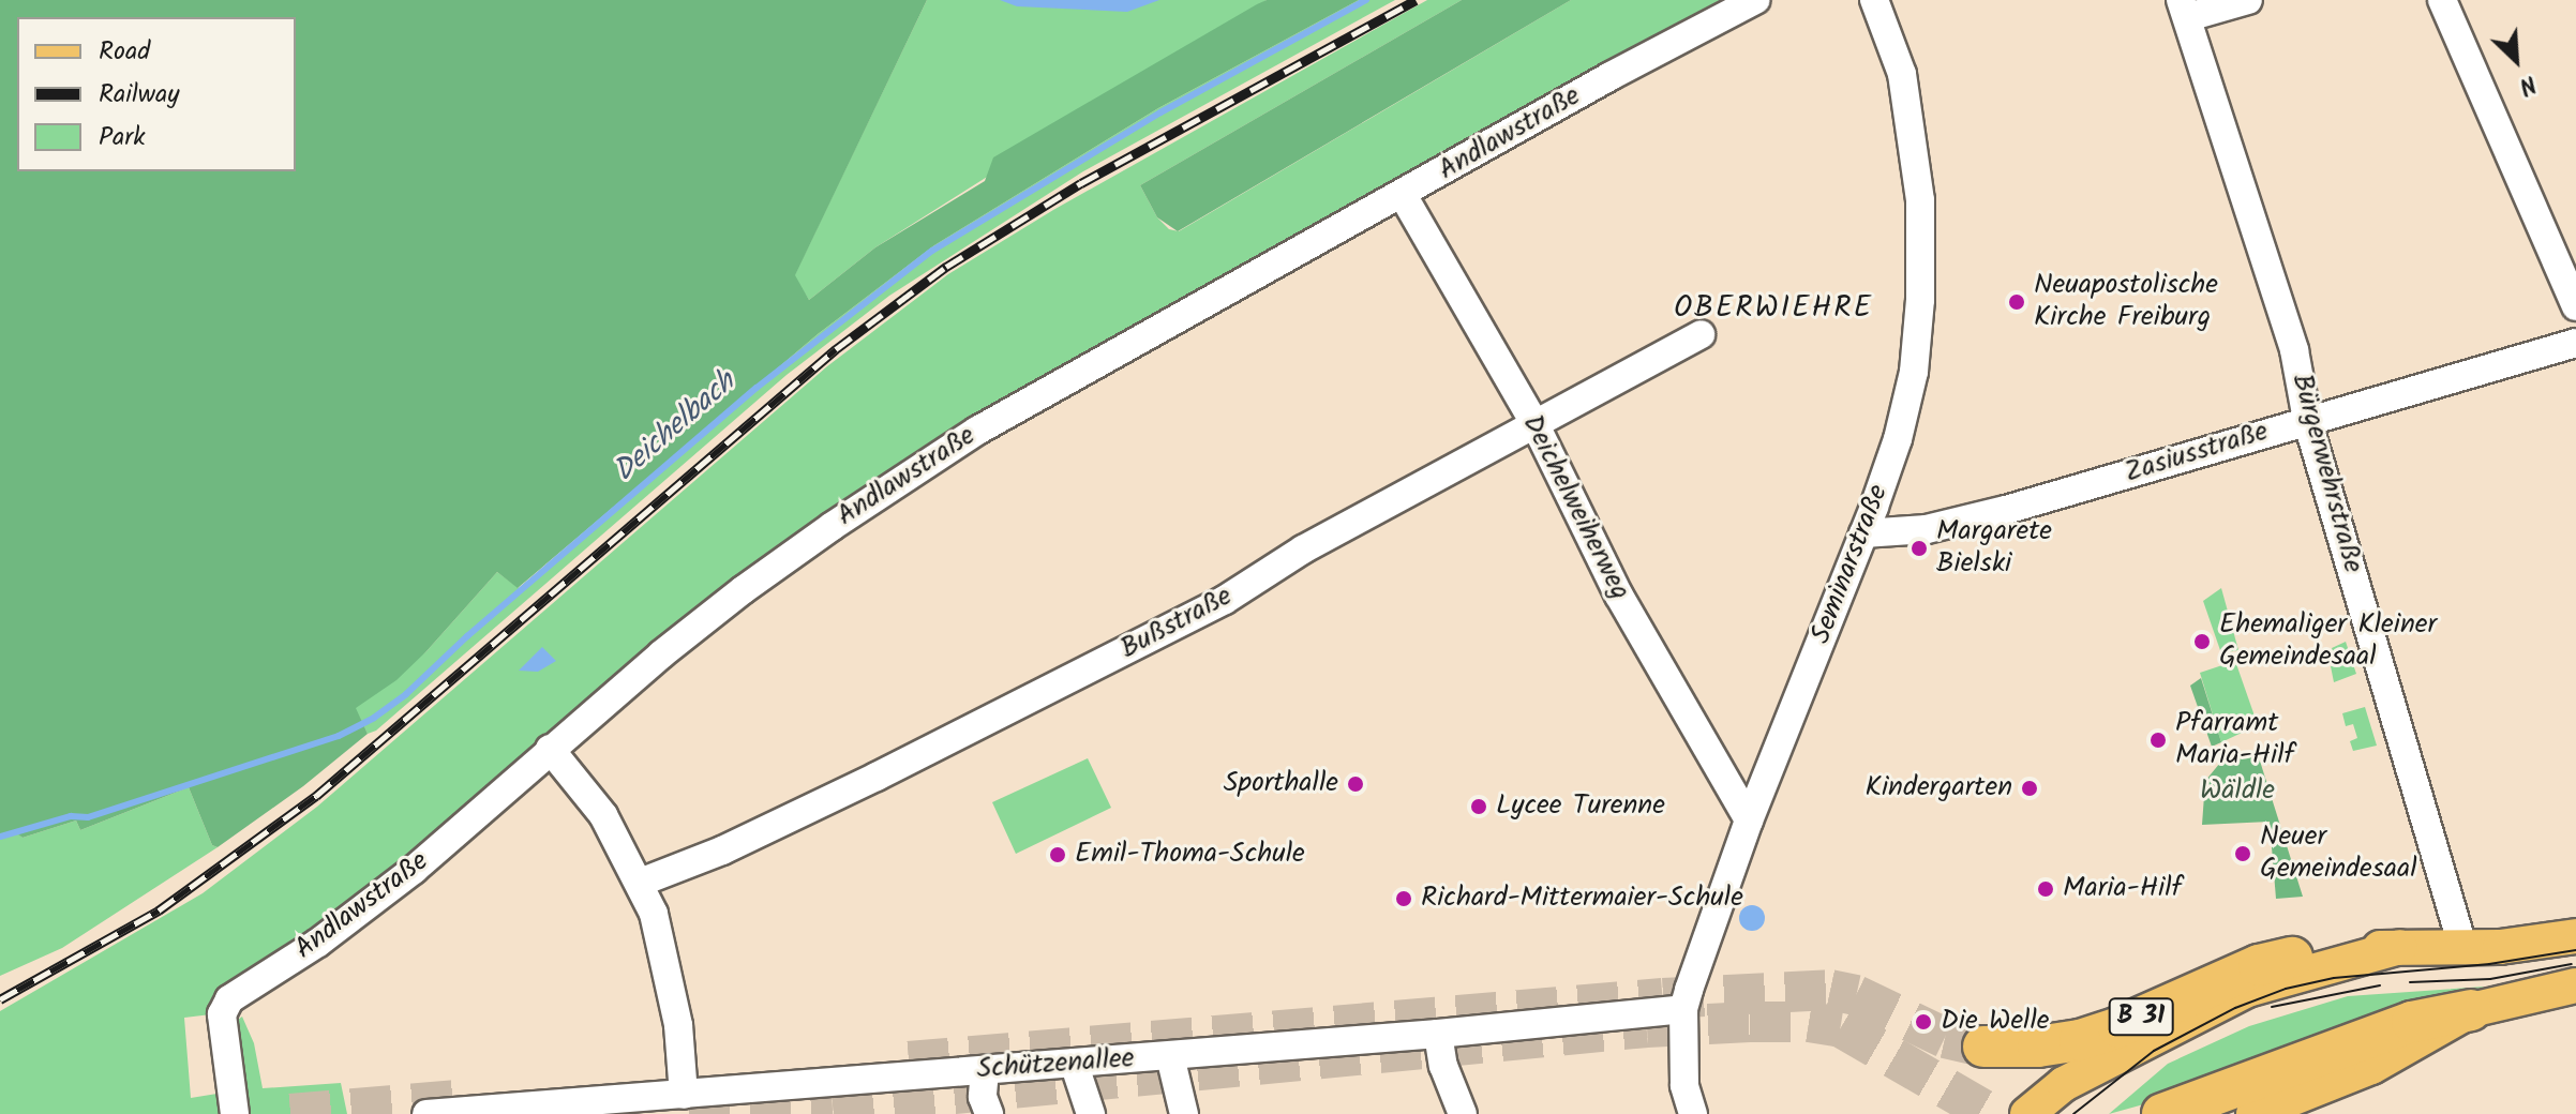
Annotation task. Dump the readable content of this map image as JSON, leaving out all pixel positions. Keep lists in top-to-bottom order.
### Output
{
  "streets": {
    "highway": ["B 31"],
    "street": [
      "Andlawstraße",
      "Zasiusstraße",
      "Bürgerwehrstraße",
      "Deichelweiherweg",
      "Seminarstraße",
      "Bußstraße",
      "Schützenallee"
    ]
  },
  "crossings": [
    ["Andlawstraße", "Deichelweiherweg"],
    ["Zasiusstraße", "Bürgerwehrstraße"],
    ["Zasiusstraße", "Seminarstraße"],
    ["Bürgerwehrstraße", "B 31"],
    ["Deichelweiherweg", "Seminarstraße"],
    ["Deichelweiherweg", "Bußstraße"],
    ["Seminarstraße", "Schützenallee"]
  ],
  "districts": ["OBERWIEHRE"],
  "water": ["Deichelbach"],
  "parks": ["Wäldle"],
  "places": [
    "Neuapostolische Kirche Freiburg",
    "Margarete Bielski",
    "Ehemaliger Kleiner Gemeindesaal",
    "Pfarramt Maria-Hilf",
    "Sporthalle",
    "Kindergarten",
    "Lycee Turenne",
    "Neuer Gemeindesaal",
    "Emil-Thoma-Schule",
    "Maria-Hilf",
    "Richard-Mittermaier-Schule",
    "Die Welle"
  ],
  "legend": ["Road", "Railway", "Park"],
  "north": "bottom right"
}
